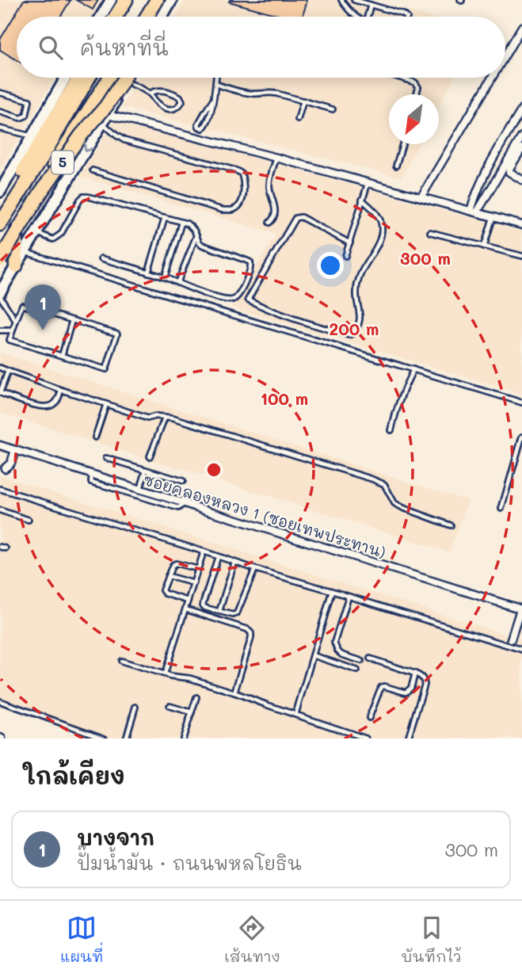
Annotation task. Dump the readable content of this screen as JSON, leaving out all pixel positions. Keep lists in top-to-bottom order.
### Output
{
  "streets": {
    "highway": ["5"],
    "street": ["ซอยคลองหลวง 1 (ซอยเทพประทาน)"]
  },
  "north": "bottom left",
  "page": {
    "search": "ค้นหาที่นี่",
    "pins": "1",
    "heading": "ใกล้เคียง",
    "list": [
      {
        "mark": "1",
        "name": "บางจาก",
        "note": "ปั๊มน้ำมัน · ถนนพหลโยธิน",
        "value": "300 m"
      }
    ],
    "nav": ["แผนที่", "เส้นทาง", "บันทึกไว้"]
  },
  "rings": ["300 m", "200 m", "100 m"]
}
